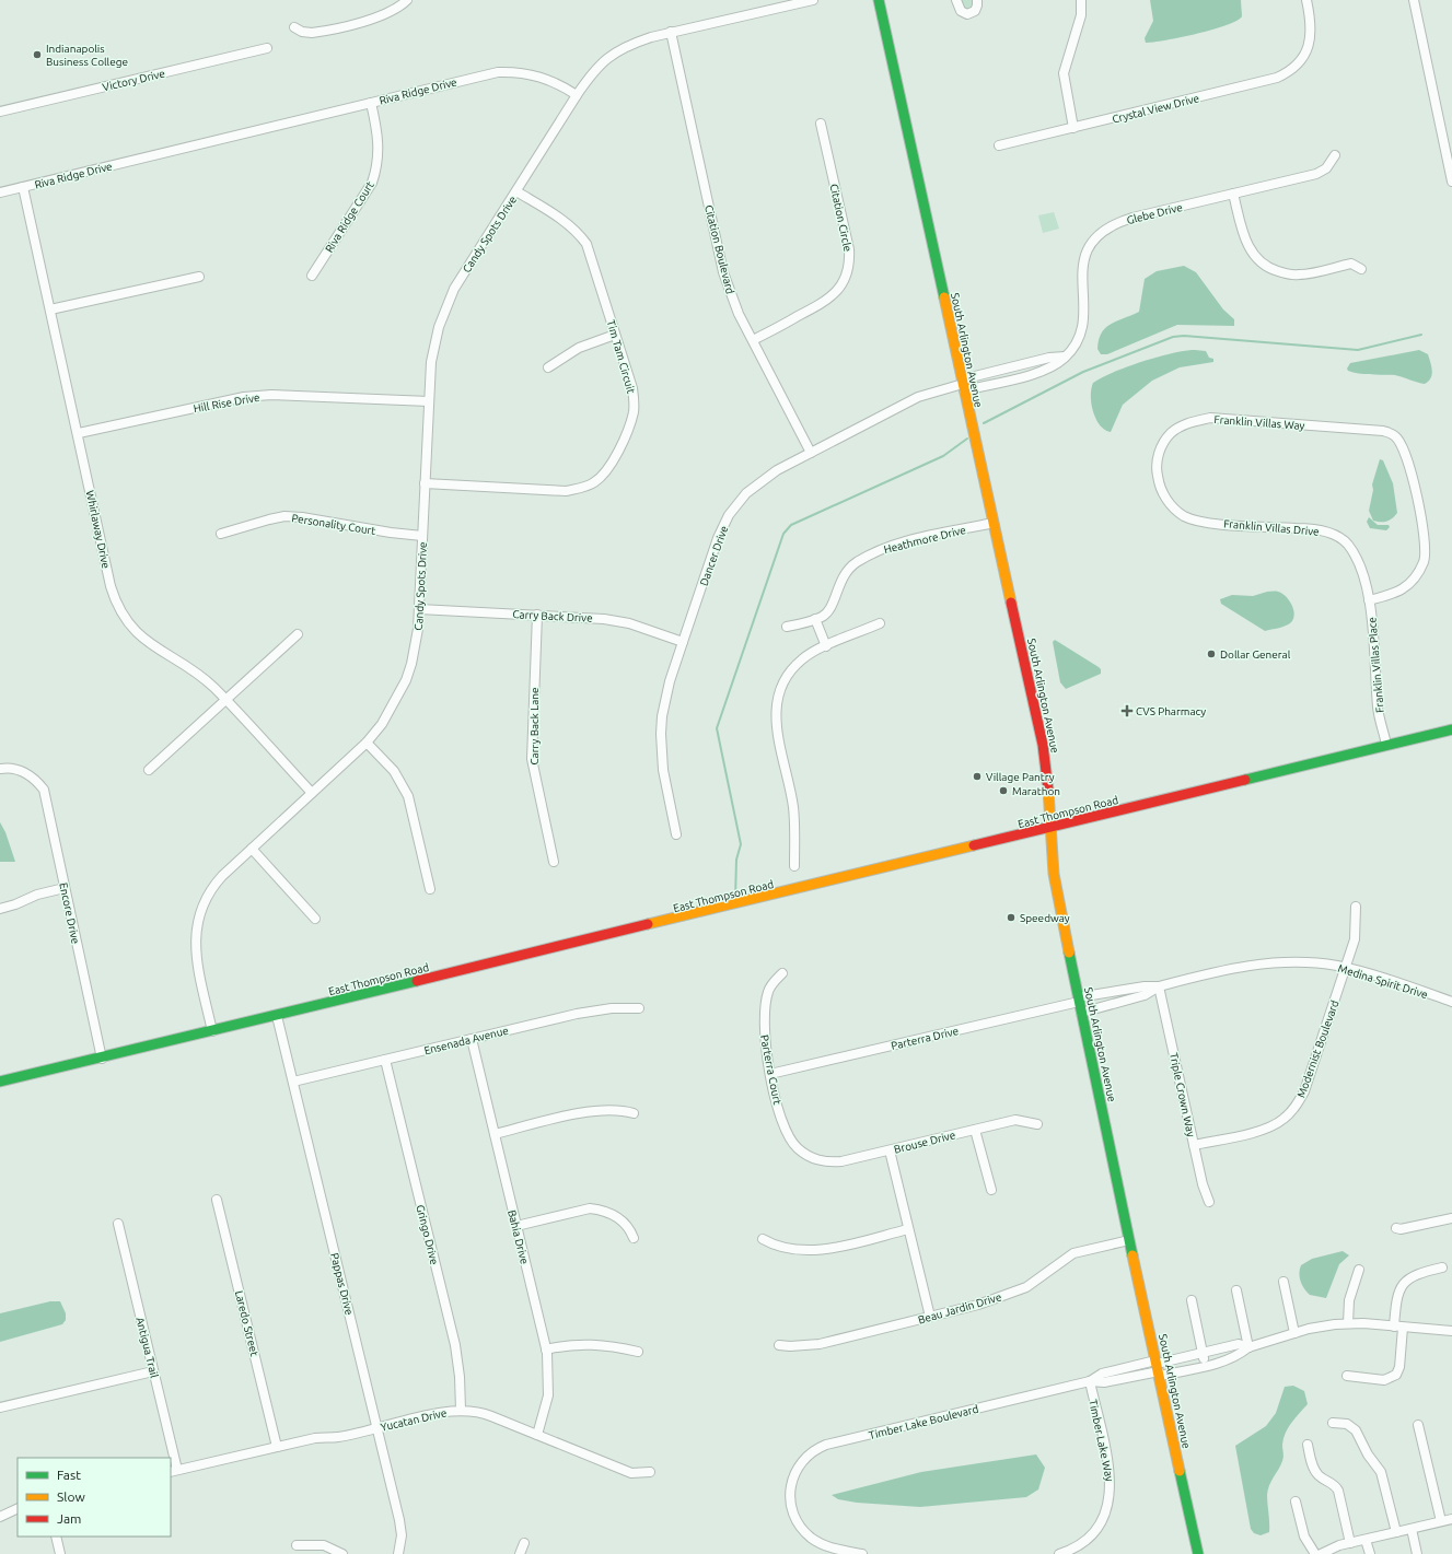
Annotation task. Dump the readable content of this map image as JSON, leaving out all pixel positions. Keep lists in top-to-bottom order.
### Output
{
  "streets": {
    "main road": ["South Arlington Avenue", "East Thompson Road"],
    "street": [
      "Victory Drive",
      "Riva Ridge Drive",
      "Crystal View Drive",
      "Glebe Drive",
      "Riva Ridge Court",
      "Citation Circle",
      "Candy Spots Drive",
      "Citation Boulevard",
      "Tim Tam Circuit",
      "Hill Rise Drive",
      "Franklin Villas Way",
      "Personality Court",
      "Franklin Villas Drive",
      "Whirlaway Drive",
      "Heathmore Drive",
      "Dancer Drive",
      "Carry Back Drive",
      "Franklin Villas Place",
      "Carry Back Lane",
      "Encore Drive",
      "Medina Spirit Drive",
      "Parterra Drive",
      "Ensenada Avenue",
      "Modernist Boulevard",
      "Parterra Court",
      "Triple Crown Way",
      "Brouse Drive",
      "Gringo Drive",
      "Bahia Drive",
      "Pappas Drive",
      "Beau Jardin Drive",
      "Laredo Street",
      "Antigua Trail",
      "Yucatan Drive",
      "Timber Lake Boulevard",
      "Timber Lake Way"
    ]
  },
  "crossings": [
    ["Riva Ridge Drive", "Riva Ridge Court"],
    ["Riva Ridge Drive", "Candy Spots Drive"],
    ["Riva Ridge Drive", "Whirlaway Drive"],
    ["Glebe Drive", "South Arlington Avenue"],
    ["Glebe Drive", "Dancer Drive"],
    ["Citation Circle", "Citation Boulevard"],
    ["Candy Spots Drive", "Tim Tam Circuit"],
    ["Candy Spots Drive", "Hill Rise Drive"],
    ["Candy Spots Drive", "Personality Court"],
    ["Candy Spots Drive", "Whirlaway Drive"],
    ["Candy Spots Drive", "Carry Back Drive"],
    ["Candy Spots Drive", "East Thompson Road"],
    ["Citation Boulevard", "Dancer Drive"],
    ["South Arlington Avenue", "Heathmore Drive"],
    ["South Arlington Avenue", "Dancer Drive"],
    ["South Arlington Avenue", "East Thompson Road"],
    ["South Arlington Avenue", "Medina Spirit Drive"],
    ["South Arlington Avenue", "Parterra Drive"],
    ["South Arlington Avenue", "Beau Jardin Drive"],
    ["South Arlington Avenue", "Timber Lake Boulevard"],
    ["Hill Rise Drive", "Whirlaway Drive"],
    ["Franklin Villas Way", "Franklin Villas Drive"],
    ["Franklin Villas Way", "Franklin Villas Place"],
    ["Franklin Villas Drive", "Franklin Villas Place"],
    ["Dancer Drive", "Carry Back Drive"],
    ["Carry Back Drive", "Carry Back Lane"],
    ["Franklin Villas Place", "East Thompson Road"],
    ["East Thompson Road", "Encore Drive"],
    ["East Thompson Road", "Pappas Drive"],
    ["Medina Spirit Drive", "Parterra Drive"],
    ["Medina Spirit Drive", "Modernist Boulevard"],
    ["Medina Spirit Drive", "Triple Crown Way"],
    ["Parterra Drive", "Parterra Court"],
    ["Ensenada Avenue", "Gringo Drive"],
    ["Ensenada Avenue", "Bahia Drive"],
    ["Ensenada Avenue", "Pappas Drive"],
    ["Modernist Boulevard", "Triple Crown Way"],
    ["Parterra Court", "Brouse Drive"],
    ["Gringo Drive", "Yucatan Drive"],
    ["Bahia Drive", "Yucatan Drive"],
    ["Pappas Drive", "Yucatan Drive"],
    ["Laredo Street", "Yucatan Drive"],
    ["Antigua Trail", "Yucatan Drive"],
    ["Timber Lake Boulevard", "Timber Lake Way"]
  ],
  "places": {
    "other": [
      "Indianapolis Business College",
      "Dollar General",
      "Village Pantry",
      "Marathon",
      "Speedway"
    ],
    "health": ["CVS Pharmacy"]
  },
  "legend": ["Fast", "Slow", "Jam"]
}
